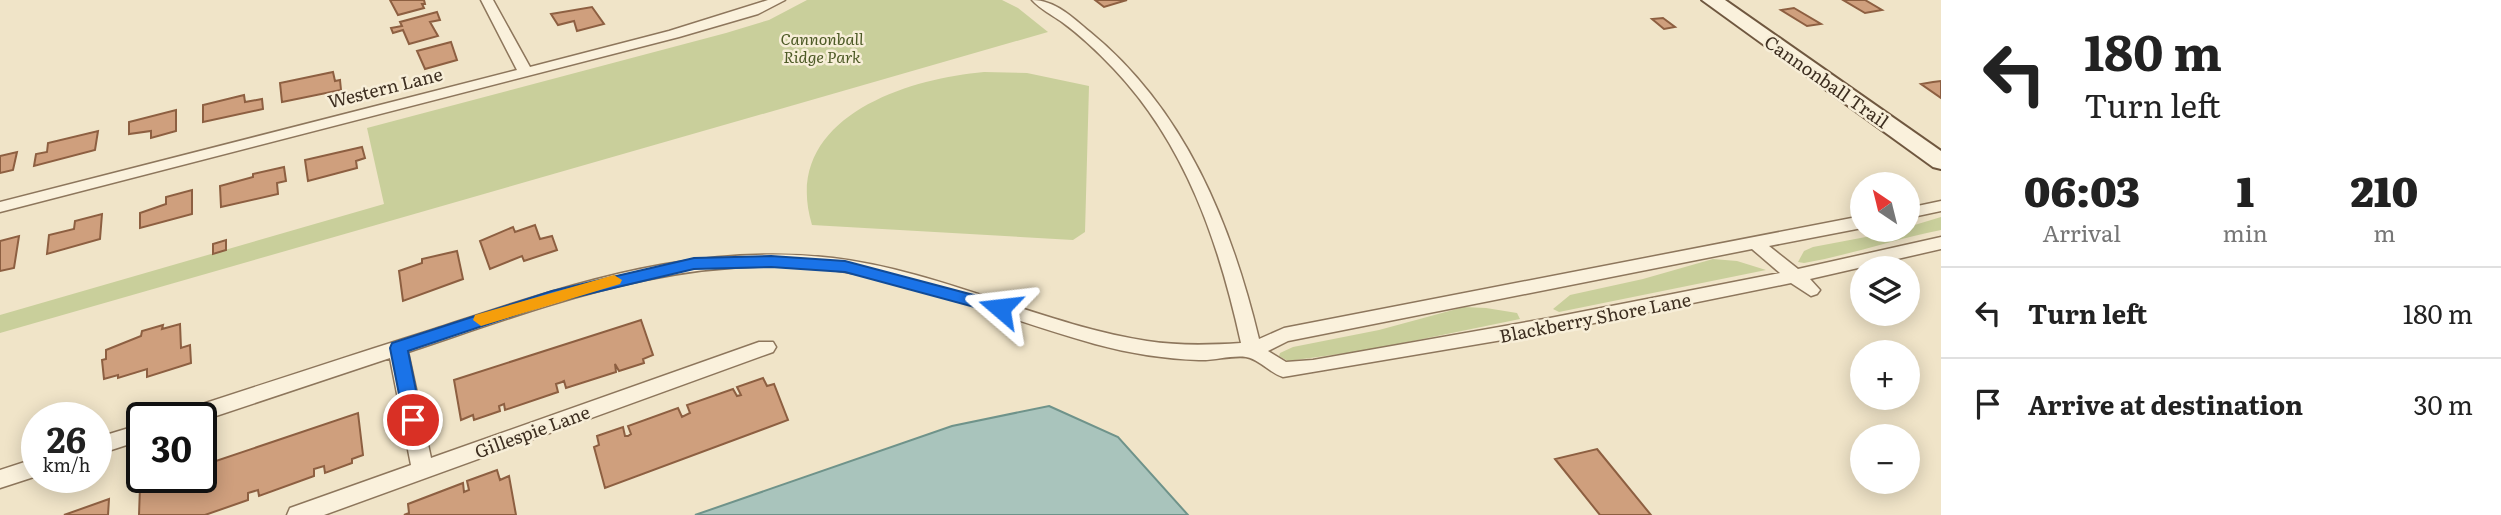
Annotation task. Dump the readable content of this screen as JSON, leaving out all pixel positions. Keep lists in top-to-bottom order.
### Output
{
  "streets": {
    "main road": ["Cannonball Trail"],
    "street": ["Western Lane", "Blackberry Shore Lane", "Gillespie Lane"]
  },
  "parks": ["Cannonball Ridge Park"],
  "north": "top left",
  "page": {
    "turn": ["180 m", "Turn left"],
    "eta": [
      "06:03",
      "Arrival",
      "1",
      "min",
      "210",
      "m"
    ],
    "map_buttons": ["+", "−"],
    "list": [
      {
        "name": "Turn left",
        "value": "180 m"
      },
      {
        "name": "Arrive at destination",
        "value": "30 m"
      }
    ],
    "speed": "26 km/h",
    "limit": "30"
  }
}
